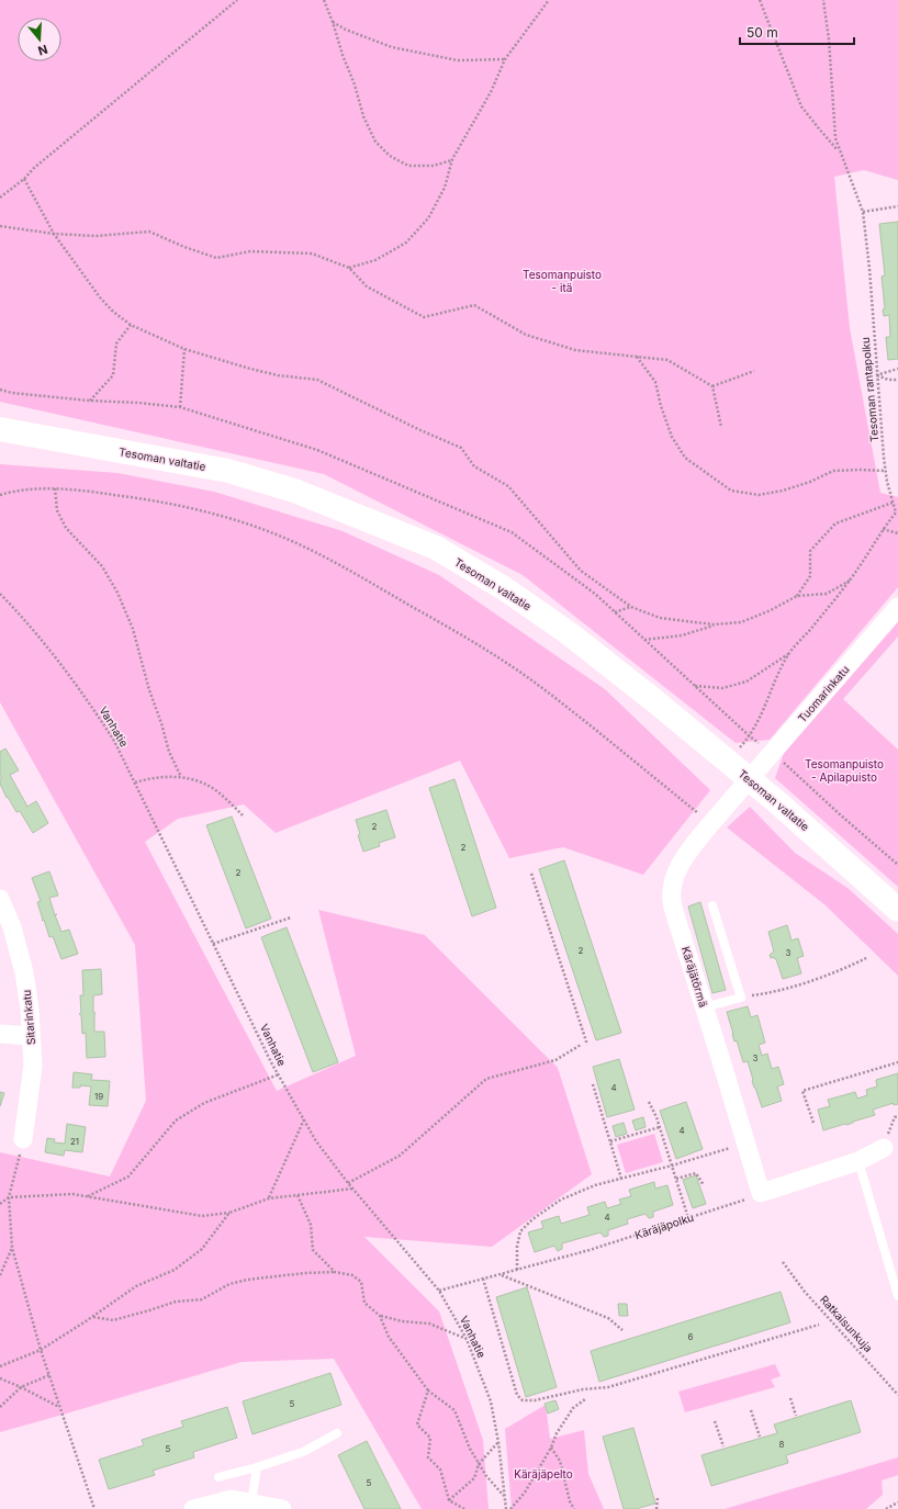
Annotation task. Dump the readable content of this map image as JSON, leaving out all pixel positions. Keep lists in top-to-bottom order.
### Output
{
  "streets": {
    "main road": ["Tesoman valtatie"],
    "street": ["Tuomarinkatu", "Käräjätörmä", "Sitarinkatu"],
    "path": [
      "Tesoman rantapolku",
      "Vanhatie",
      "Käräjäpolku",
      "Ratkaisunkuja"
    ]
  },
  "crossings": [
    ["Tesoman valtatie", "Tuomarinkatu"],
    ["Tesoman valtatie", "Käräjätörmä"],
    ["Tuomarinkatu", "Käräjätörmä"],
    ["Vanhatie", "Käräjäpolku"],
    ["Käräjätörmä", "Käräjäpolku"]
  ],
  "parks": ["Tesomanpuisto - itä", "Tesomanpuisto - Apilapuisto", "Käräjäpelto"],
  "house_numbers": [
    "2",
    "2",
    "2",
    "2",
    "3",
    "3",
    "4",
    "19",
    "4",
    "21",
    "4",
    "6",
    "5",
    "8",
    "5",
    "5"
  ],
  "scale_bar": "50 m",
  "north": "bottom"
}
